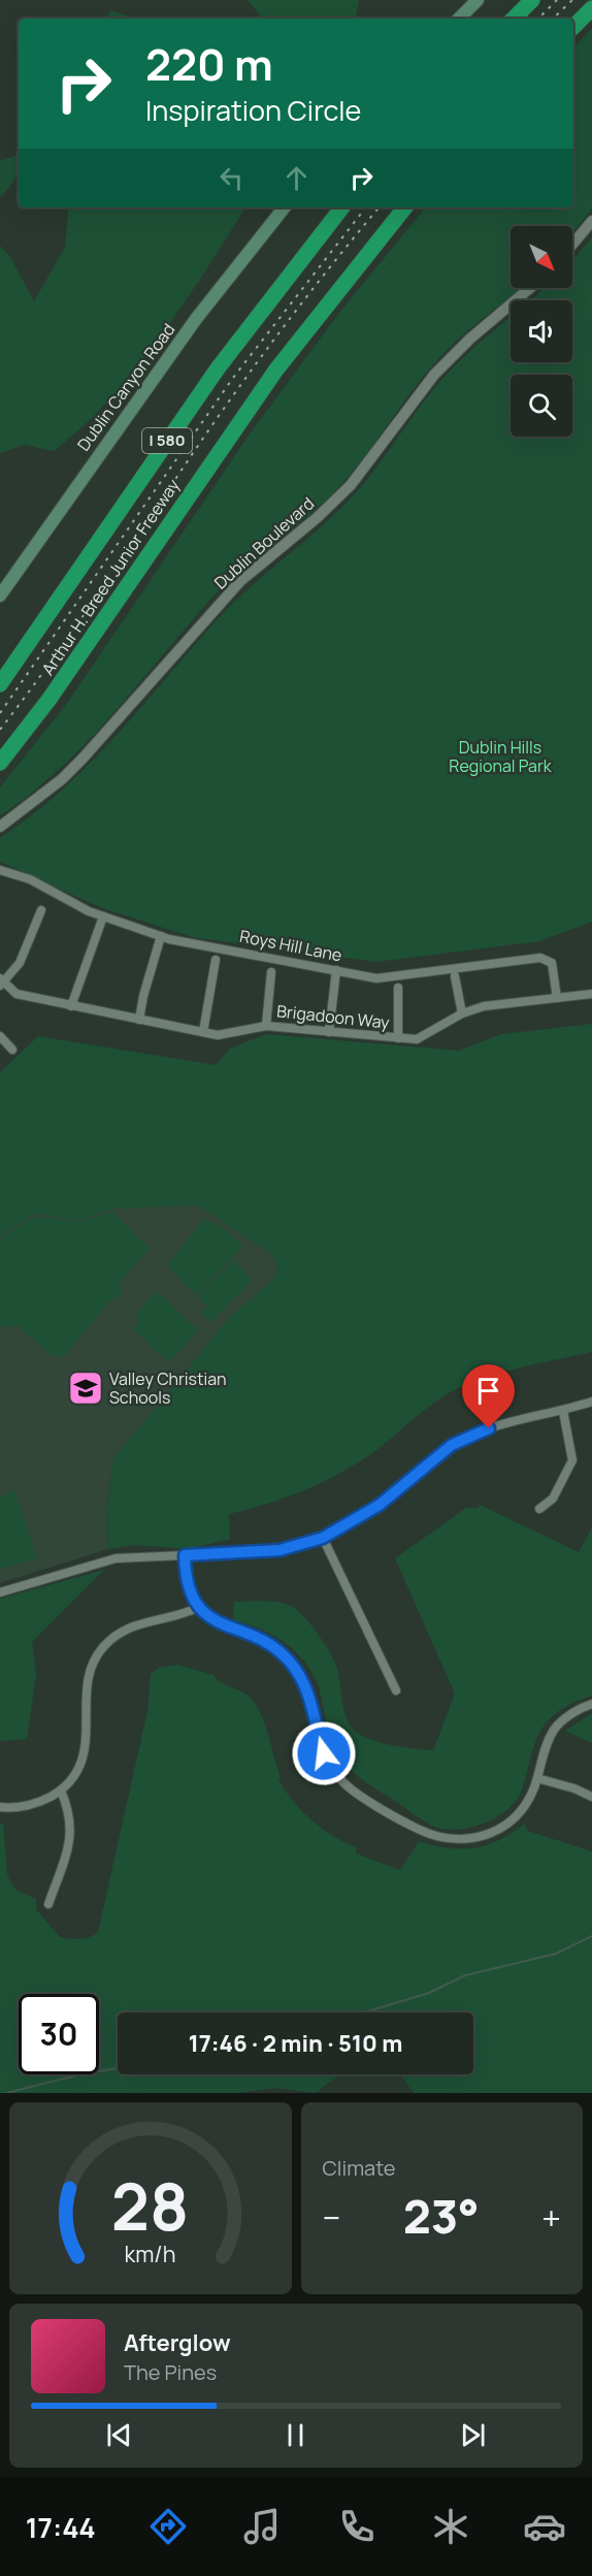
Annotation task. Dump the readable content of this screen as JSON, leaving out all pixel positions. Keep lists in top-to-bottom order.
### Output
{
  "streets": {
    "highway": ["I 580", "Arthur H. Breed Junior Freeway"],
    "main road": ["Dublin Canyon Road"],
    "street": ["Dublin Boulevard", "Roys Hill Lane", "Brigadoon Way"]
  },
  "crossings": [
    ["Roys Hill Lane", "Brigadoon Way"]
  ],
  "parks": ["Dublin Hills Regional Park"],
  "places": {
    "school or university": ["Valley Christian Schools"]
  },
  "north": "bottom right",
  "page": {
    "turn": ["220 m", "Inspiration Circle"],
    "limit": "30",
    "trip": "17:46 · 2 min · 510 m",
    "tile": "Climate",
    "heat": ["−", "23°", "+"],
    "song": ["Afterglow", "The Pines"],
    "tabs": "17:44",
    "gauge": ["28", "km/h"]
  }
}
